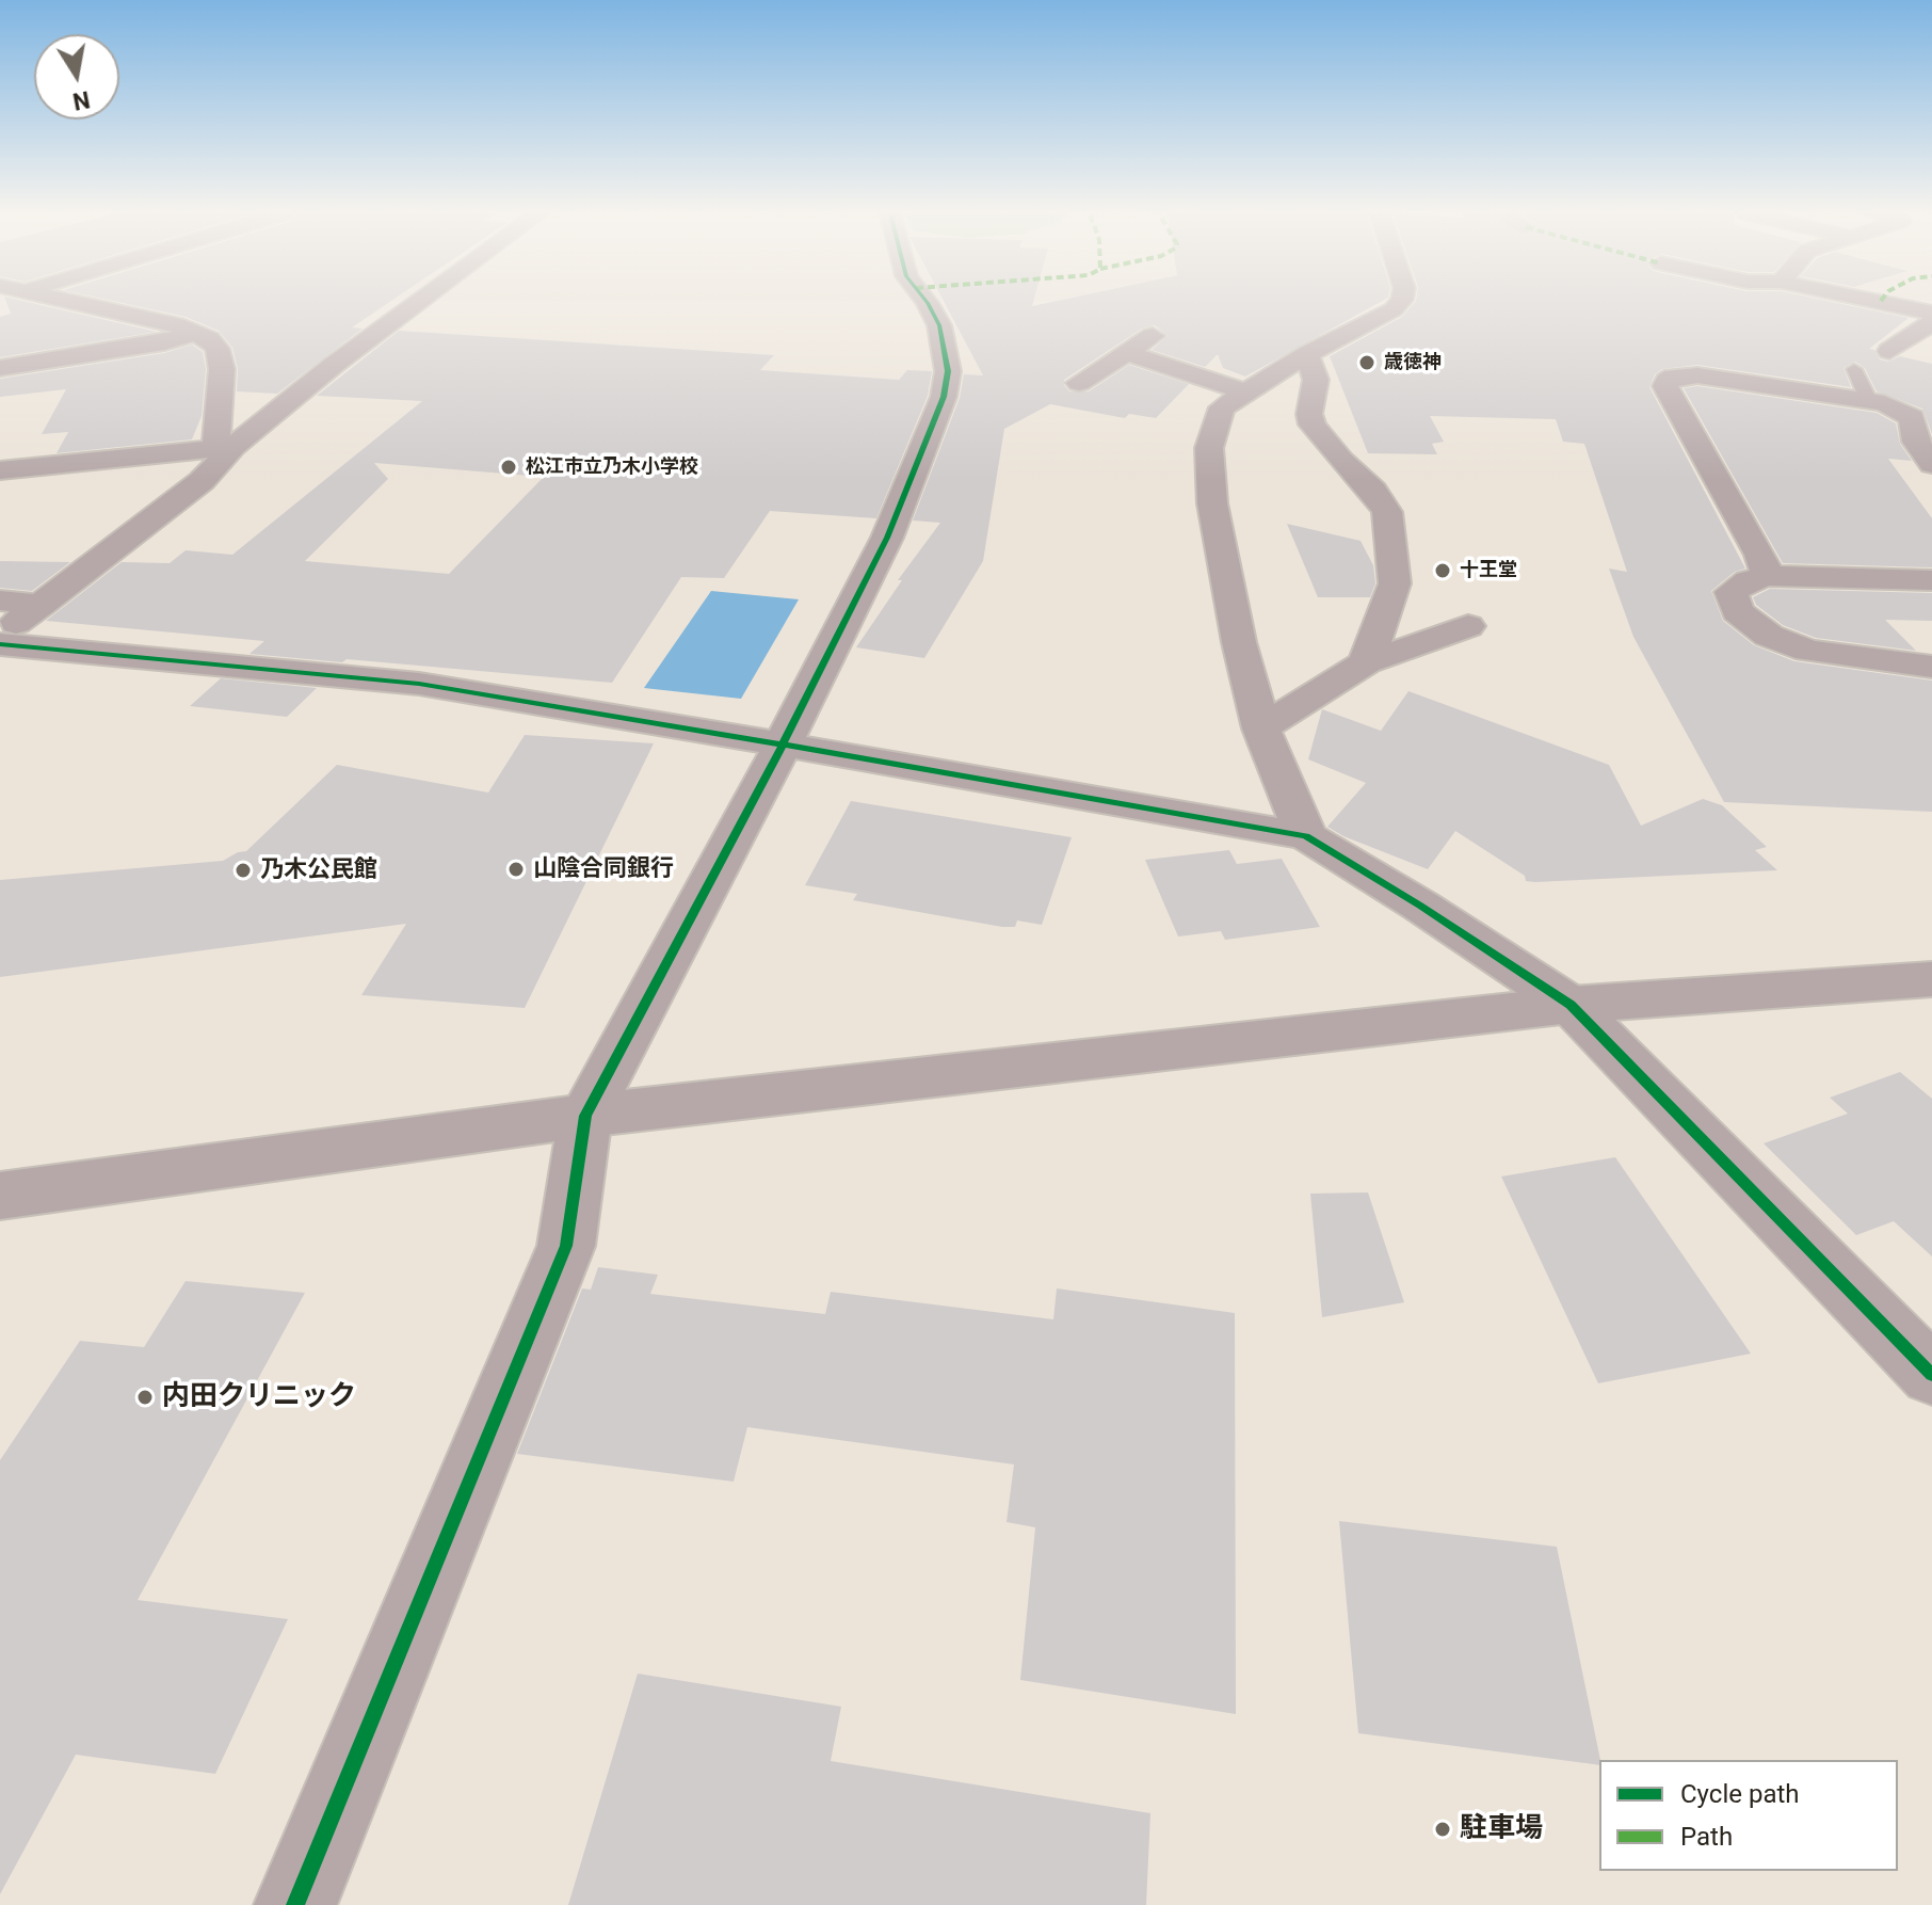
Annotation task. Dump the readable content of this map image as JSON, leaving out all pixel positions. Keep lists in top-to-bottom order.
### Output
{
  "places": [
    "歳徳神",
    "松江市立乃木小学校",
    "十王堂",
    "山陰合同銀行",
    "乃木公民館",
    "内田クリニック",
    "駐車場"
  ],
  "legend": ["Cycle path", "Path"],
  "north": "bottom"
}
